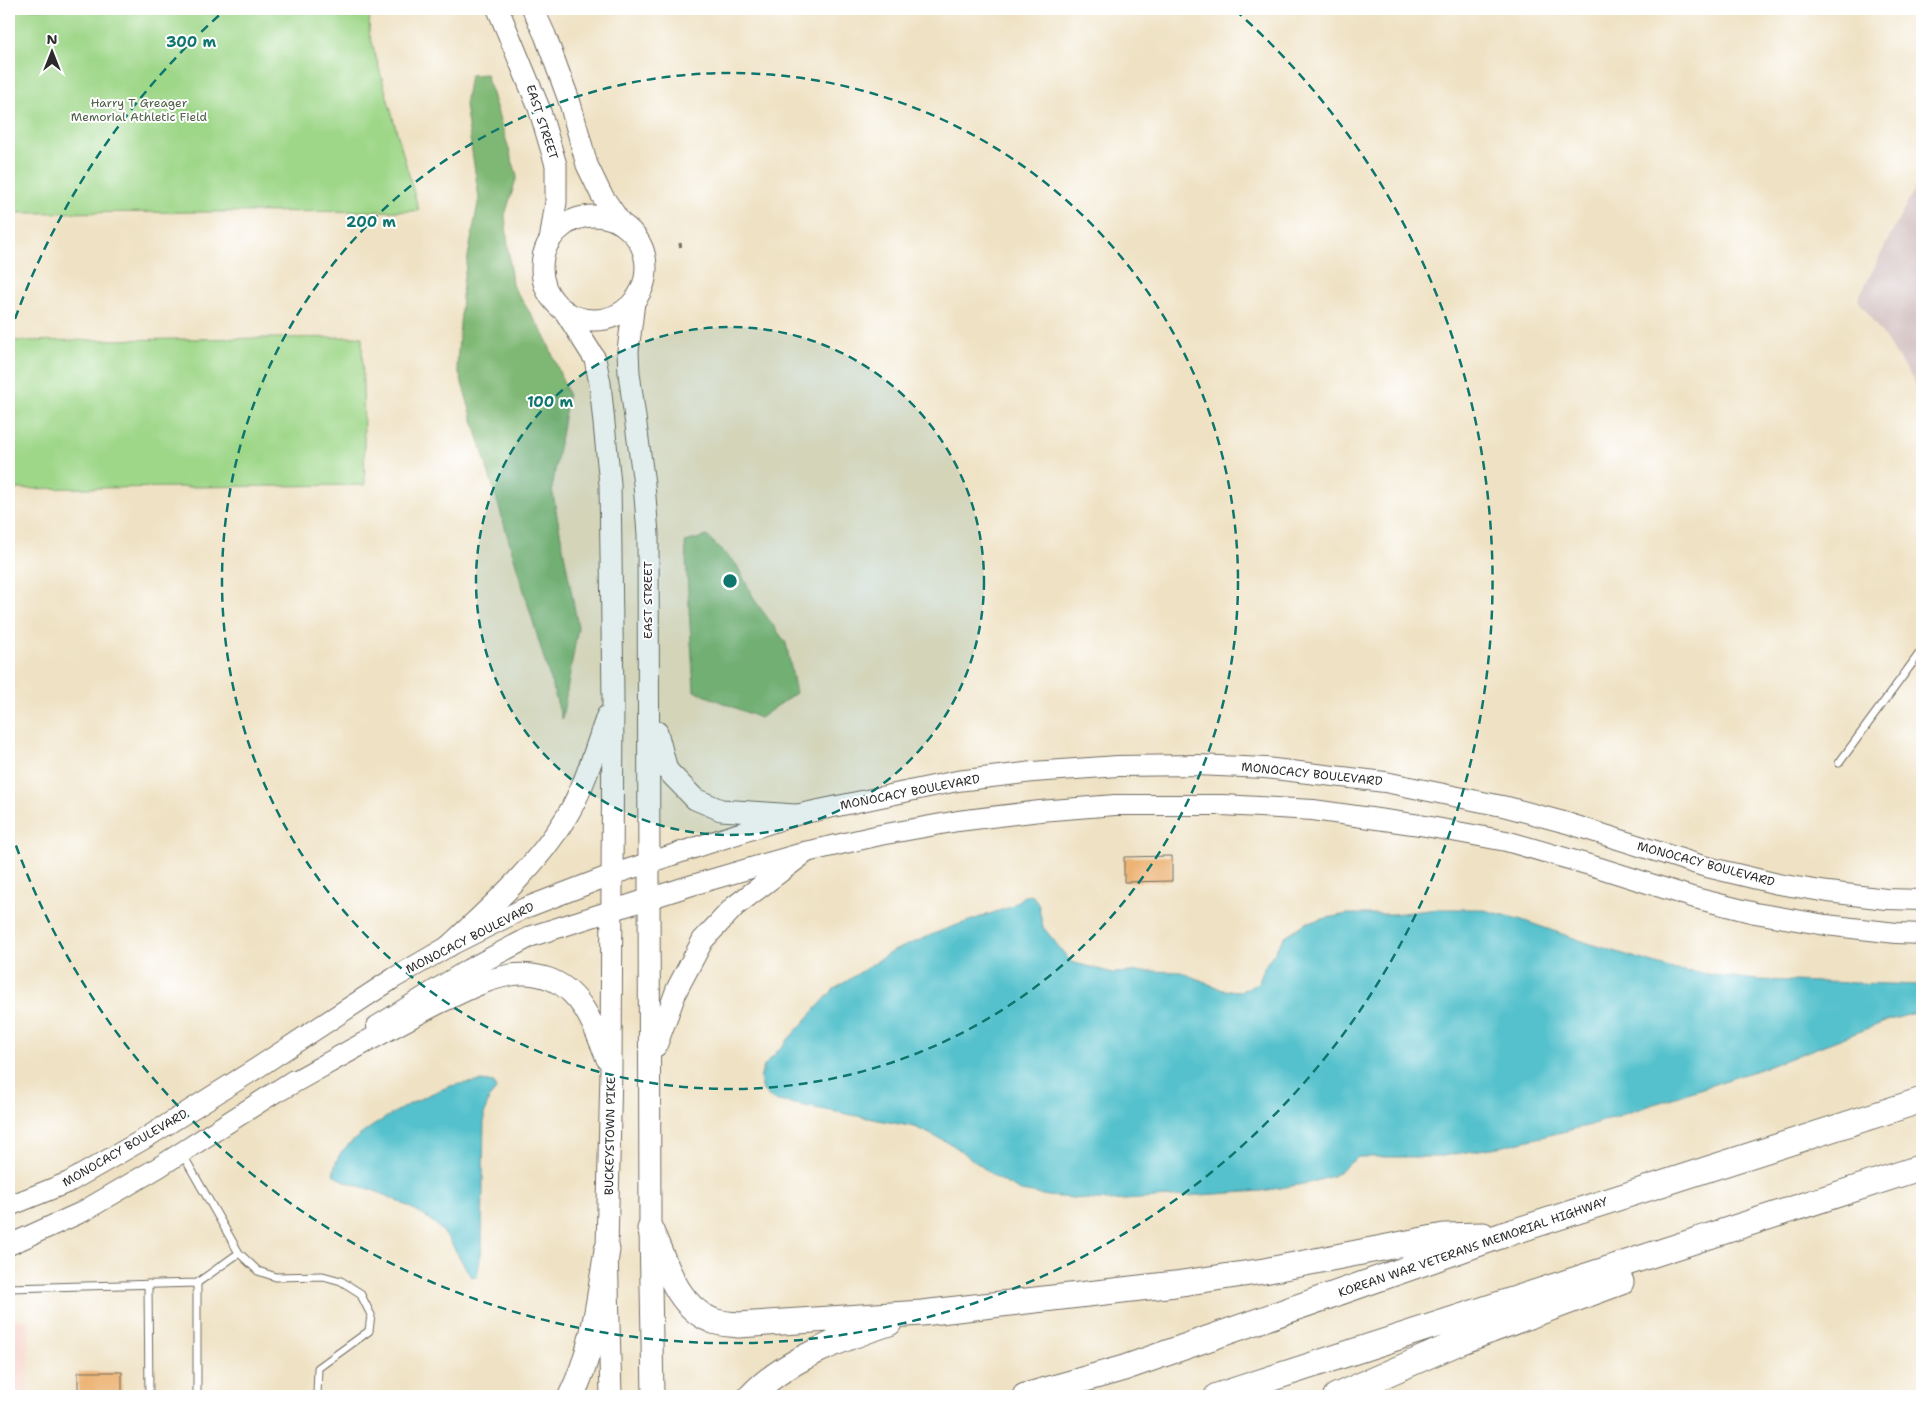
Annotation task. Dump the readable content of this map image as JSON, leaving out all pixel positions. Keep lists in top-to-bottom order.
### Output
{
  "streets": {
    "highway": ["KOREAN WAR VETERANS MEMORIAL HIGHWAY"],
    "main road": ["EAST STREET", "MONOCACY BOULEVARD", "BUCKEYSTOWN PIKE"]
  },
  "crossings": [
    ["EAST STREET", "MONOCACY BOULEVARD"],
    ["MONOCACY BOULEVARD", "BUCKEYSTOWN PIKE"]
  ],
  "parks": ["Harry T Greager Memorial Athletic Field"],
  "north": "top",
  "rings": ["300 m", "200 m", "100 m"]
}
